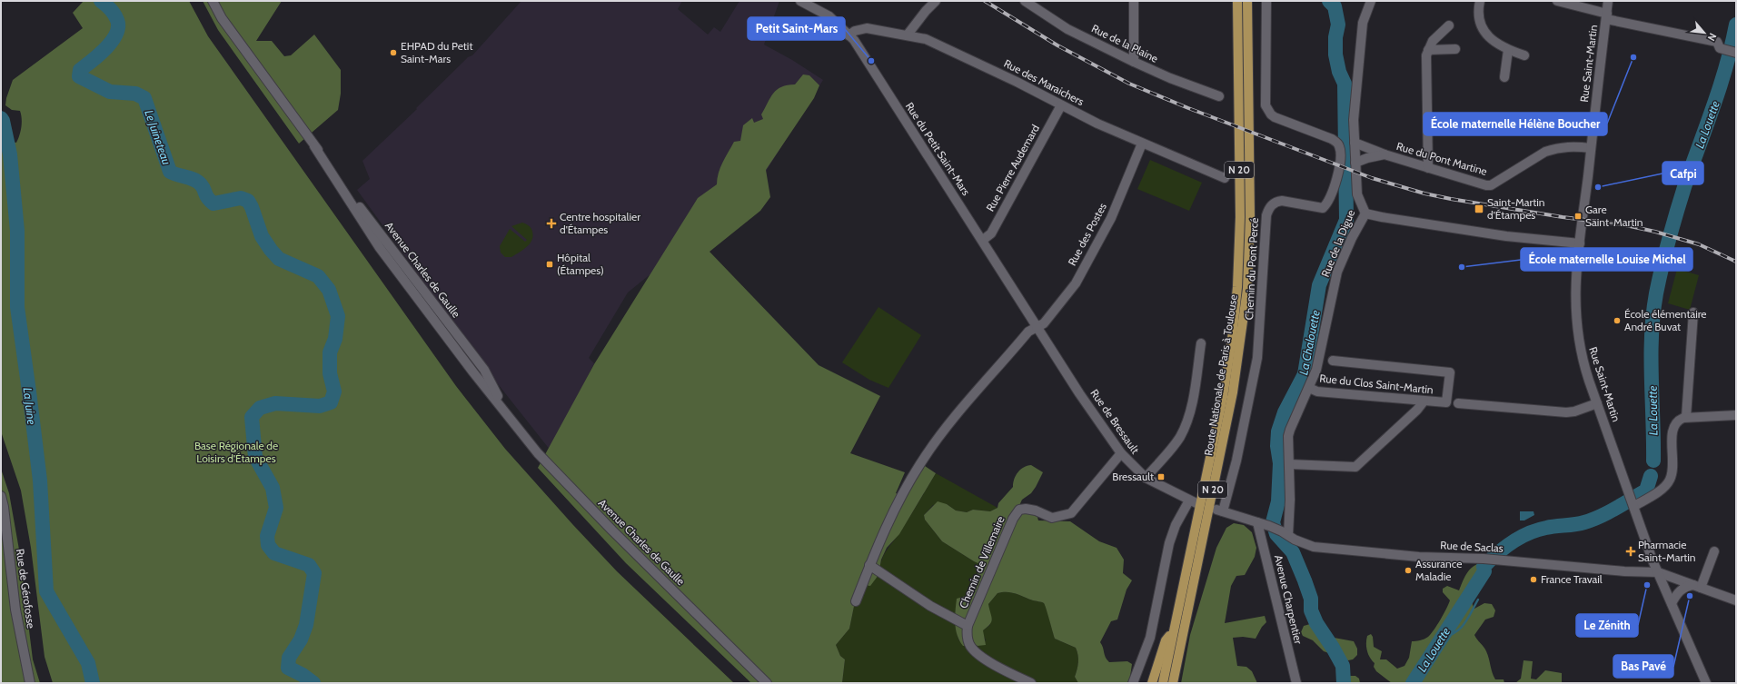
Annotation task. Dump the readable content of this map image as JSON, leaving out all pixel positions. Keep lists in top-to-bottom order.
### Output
{
  "streets": {
    "main road": ["N 20", "Route Nationale de Paris à Toulouse"],
    "street": [
      "Rue de la Plaine",
      "Rue Saint-Martin",
      "Rue des Maraichers",
      "Rue du Petit Saint-Mars",
      "Rue du Pont Martine",
      "Rue Pierre Audemard",
      "Rue des Postes",
      "Rue de la Digue",
      "Chemin du Pont Percé",
      "Avenue Charles de Gaulle",
      "Rue du Clos Saint-Martin",
      "Rue de Bressault",
      "Rue de Saclas",
      "Chemin de Villemaire",
      "Rue de Gérofosse",
      "Avenue Charpentier"
    ]
  },
  "crossings": [
    ["Rue Saint-Martin", "Rue du Pont Martine"],
    ["Rue Saint-Martin", "Rue de Saclas"],
    ["Rue des Maraichers", "Rue du Petit Saint-Mars"],
    ["Rue des Maraichers", "Rue Pierre Audemard"],
    ["Rue des Maraichers", "Rue des Postes"],
    ["Rue du Petit Saint-Mars", "Rue Pierre Audemard"],
    ["Rue du Petit Saint-Mars", "Rue des Postes"],
    ["Rue du Petit Saint-Mars", "Rue de Bressault"],
    ["Rue du Pont Martine", "Rue de la Digue"],
    ["Rue des Postes", "Rue de Bressault"],
    ["Rue de la Digue", "Rue du Clos Saint-Martin"],
    ["Rue de la Digue", "Rue de Saclas"],
    ["Chemin du Pont Percé", "Avenue Charpentier"],
    ["Rue de Bressault", "Chemin de Villemaire"]
  ],
  "water": [
    "La Louette",
    "Le Juineteau",
    "La Chalouette",
    "La Juine"
  ],
  "parks": ["Base Régionale de Loisirs d'Étampes"],
  "places": {
    "other": [
      "EHPAD du Petit Saint-Mars",
      "École maternelle Hélène Boucher",
      "Petit Saint-Mars",
      "Cafpi",
      "École maternelle Louise Michel",
      "École élémentaire André Buvat",
      "Assurance Maladie",
      "France Travail",
      "Le Zénith",
      "Bas Pavé"
    ],
    "transit": [
      "Saint-Martin d'Étampes",
      "Gare Saint-Martin",
      "Hôpital (Étampes)",
      "Bressault"
    ],
    "health": ["Centre hospitalier d'Étampes", "Pharmacie Saint-Martin"]
  },
  "north": "bottom right"
}
